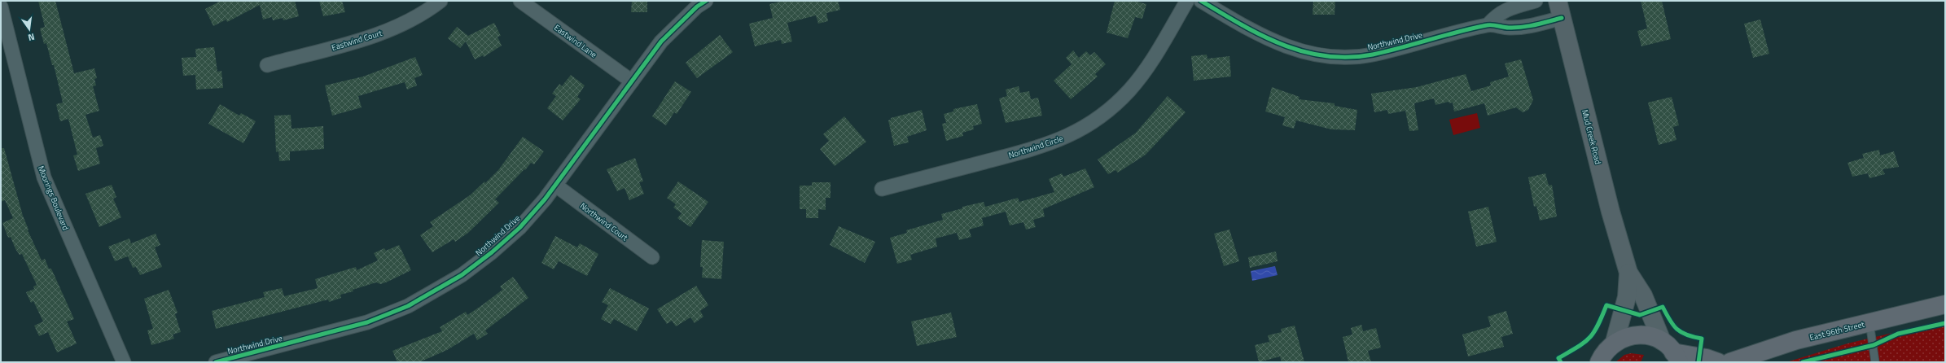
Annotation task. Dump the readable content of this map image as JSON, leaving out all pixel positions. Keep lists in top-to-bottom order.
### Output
{
  "streets": {
    "main road": ["East 96th Street"],
    "street": [
      "Eastwind Court",
      "Eastwind Lane",
      "Northwind Drive",
      "Mud Creek Road",
      "Northwind Circle",
      "Moorings Boulevard",
      "Northwind Court"
    ]
  },
  "crossings": [
    ["Eastwind Lane", "Northwind Drive"],
    ["Northwind Drive", "Mud Creek Road"],
    ["Northwind Drive", "Northwind Court"]
  ],
  "north": "bottom"
}
